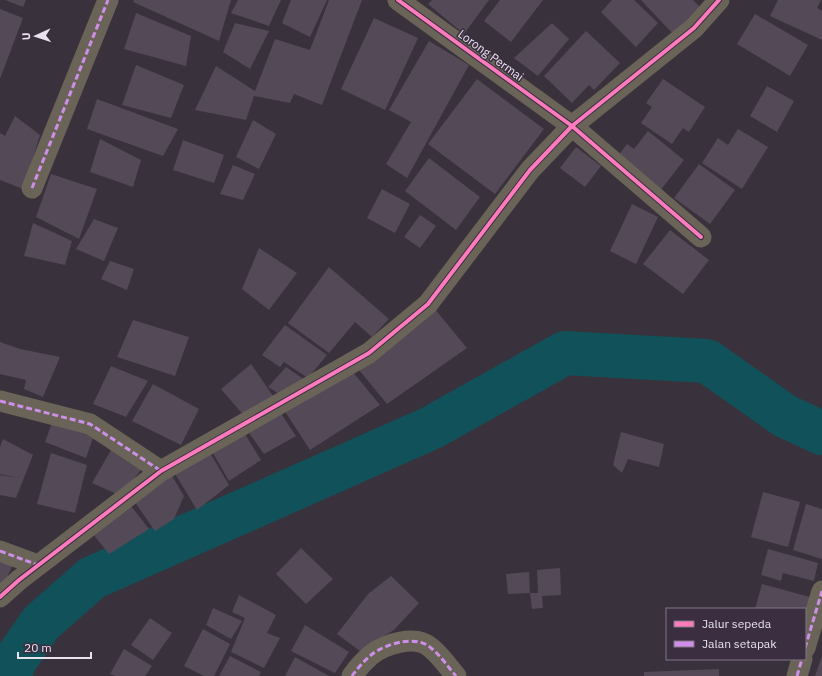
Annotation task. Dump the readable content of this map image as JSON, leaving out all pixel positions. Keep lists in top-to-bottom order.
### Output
{
  "streets": {
    "street": ["Lorong Permai"]
  },
  "legend": ["Jalur sepeda", "Jalan setapak"],
  "scale_bar": "20 m",
  "north": "left"
}
